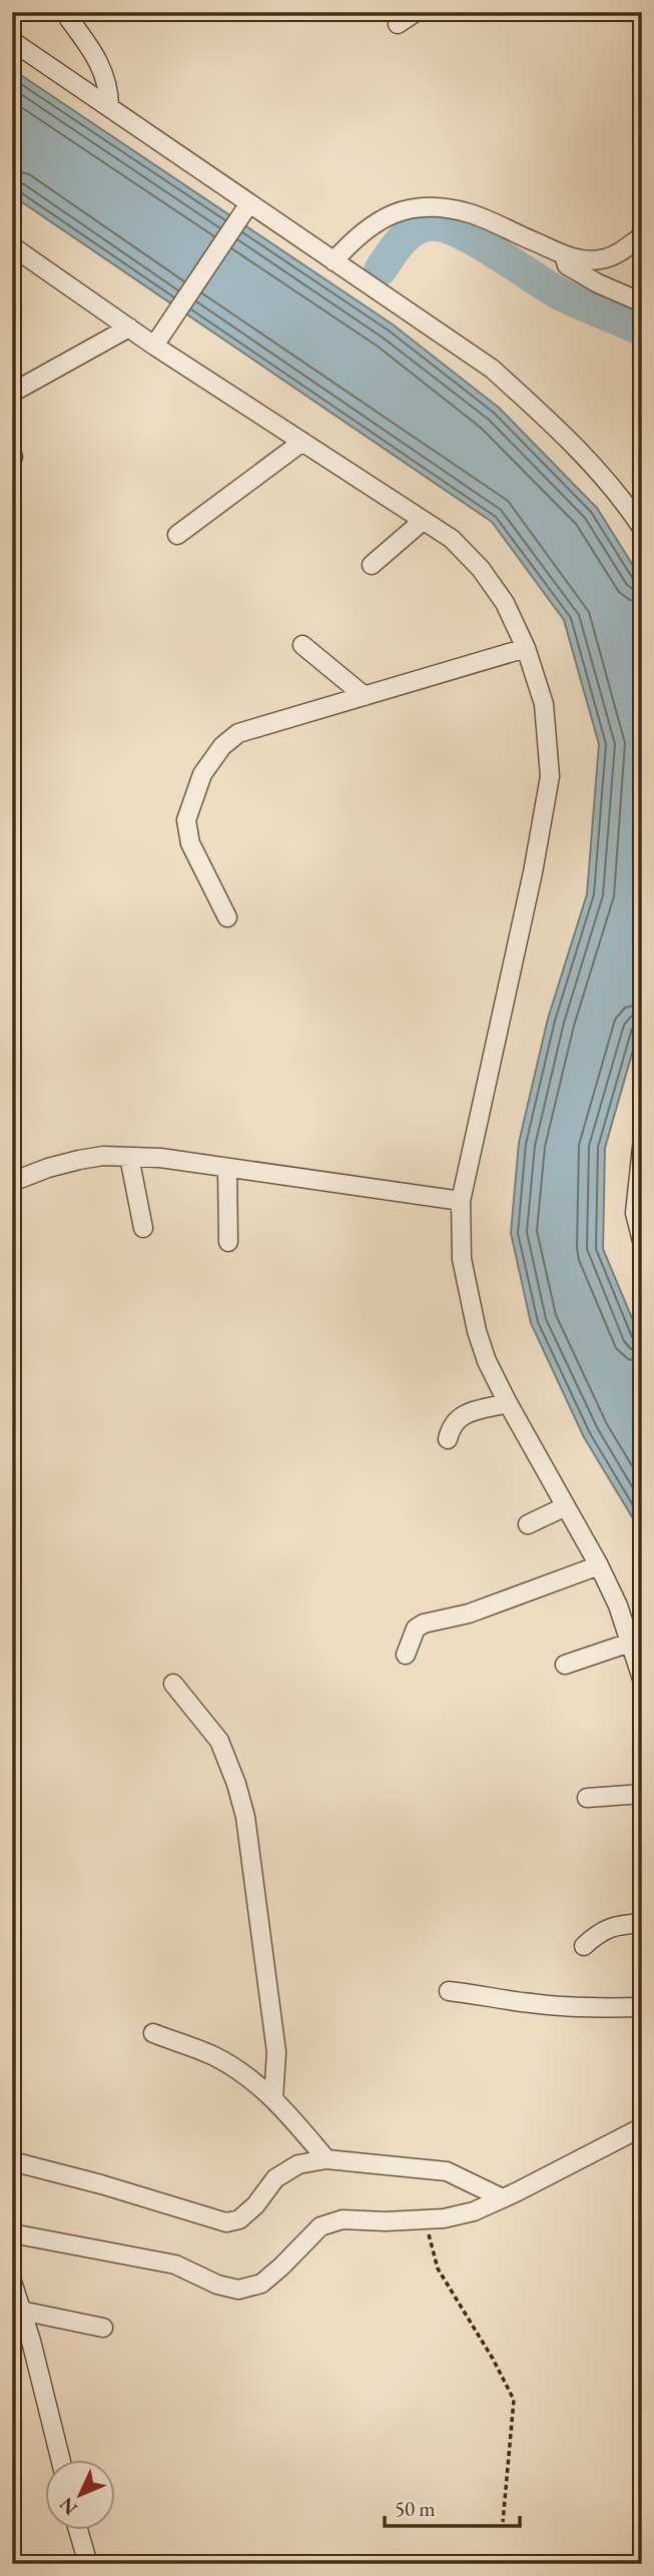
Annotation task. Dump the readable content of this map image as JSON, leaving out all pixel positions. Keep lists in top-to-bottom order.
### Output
{
  "scale_bar": "50 m",
  "north": "bottom left"
}
